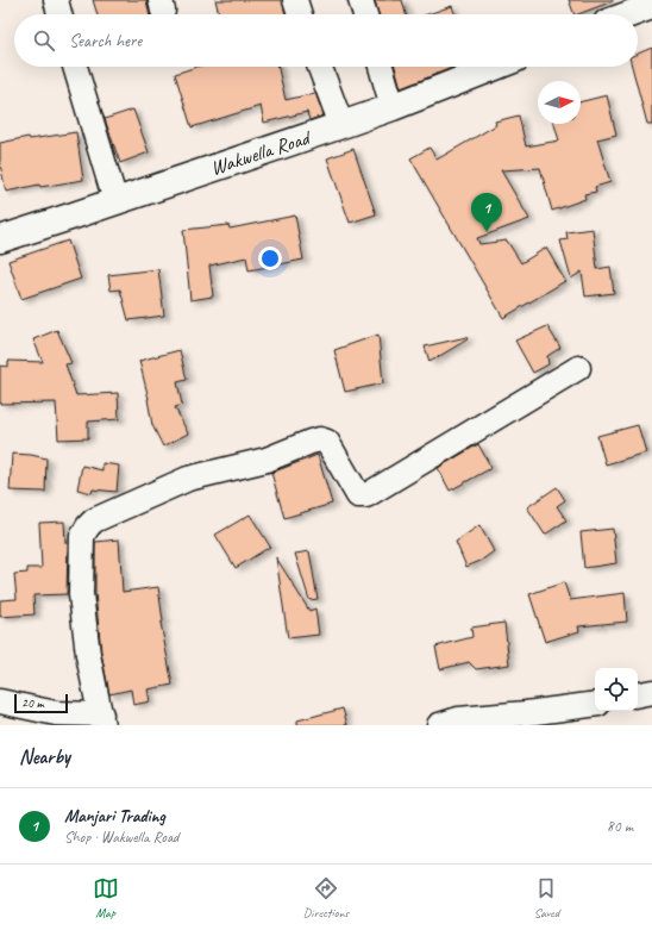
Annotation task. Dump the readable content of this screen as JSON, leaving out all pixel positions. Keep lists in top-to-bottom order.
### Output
{
  "streets": {
    "main road": ["Wakwella Road"]
  },
  "scale_bar": "20 m",
  "north": "right",
  "page": {
    "search": "Search here",
    "pins": "1",
    "scale": "20 m",
    "heading": "Nearby",
    "list": [
      {
        "mark": "1",
        "name": "Manjari Trading",
        "note": "Shop · Wakwella Road",
        "value": "80 m"
      }
    ],
    "nav": ["Map", "Directions", "Saved"]
  }
}
